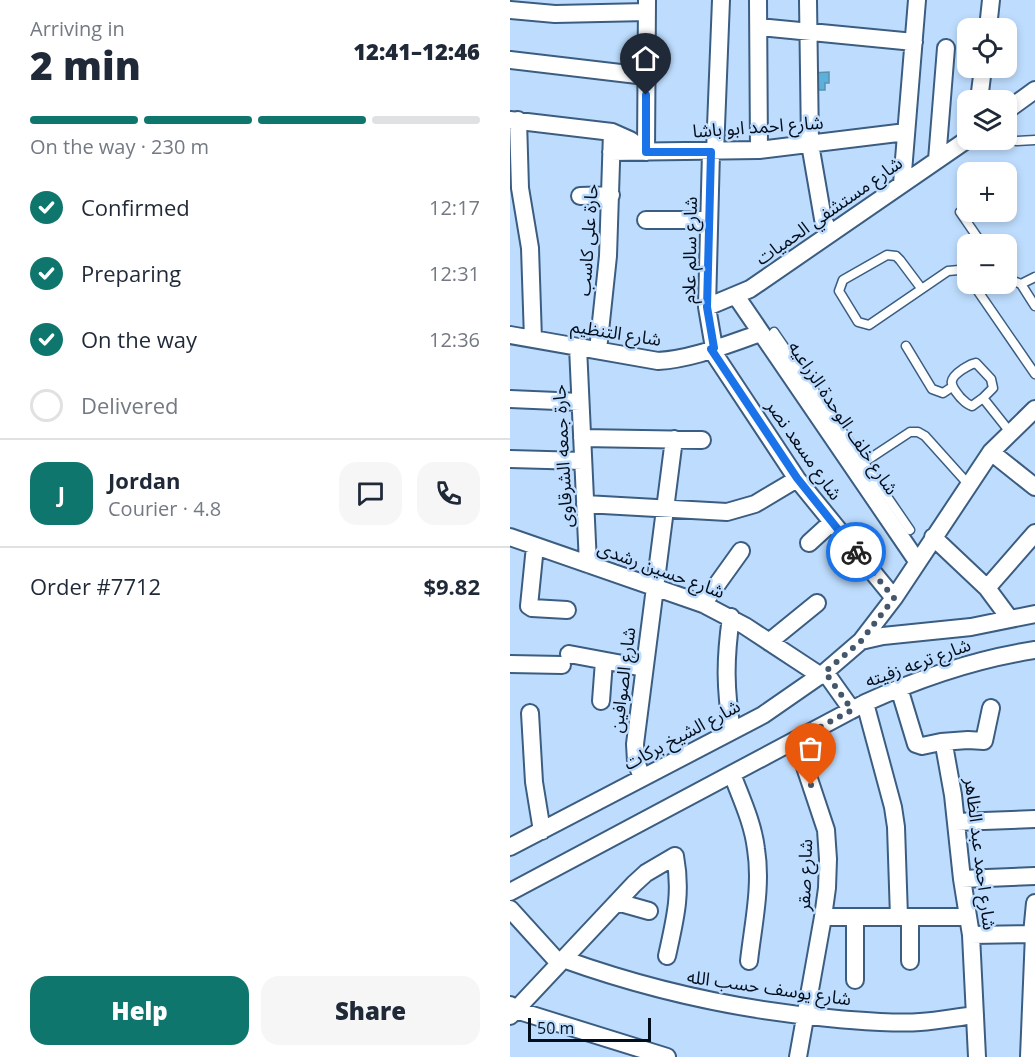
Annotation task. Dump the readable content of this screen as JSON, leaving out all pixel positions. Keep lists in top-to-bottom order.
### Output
{
  "streets": {
    "street": [
      "شارع احمد ابو باشا",
      "شارع مستشفي الحميات",
      "حارة على كاسب",
      "شارع سالم علام",
      "شارع التنظيم",
      "شارع خلف الوحدة الزراعيه",
      "شارع مسعد نصر",
      "حارة جمعه الشرقاوى",
      "شارع حسين رشدى",
      "شارع ترعه زفيته",
      "شارع الصوافين",
      "شارع الشيخ بركات",
      "شارع احمد عبد الظاهر",
      "شارع صقر",
      "شارع يوسف حسب الله"
    ]
  },
  "crossings": [
    ["شارع احمد ابو باشا", "حارة على كاسب"],
    ["شارع احمد ابو باشا", "شارع سالم علام"],
    ["شارع مستشفي الحميات", "شارع سالم علام"],
    ["شارع مستشفي الحميات", "شارع خلف الوحدة الزراعيه"],
    ["حارة على كاسب", "شارع التنظيم"],
    ["شارع سالم علام", "شارع التنظيم"],
    ["شارع سالم علام", "شارع مسعد نصر"],
    ["شارع التنظيم", "شارع خلف الوحدة الزراعيه"],
    ["شارع التنظيم", "شارع مسعد نصر"],
    ["شارع التنظيم", "حارة جمعه الشرقاوى"],
    ["شارع خلف الوحدة الزراعيه", "شارع الشيخ بركات"],
    ["شارع مسعد نصر", "شارع الشيخ بركات"],
    ["حارة جمعه الشرقاوى", "شارع حسين رشدى"],
    ["شارع حسين رشدى", "شارع الصوافين"],
    ["شارع حسين رشدى", "شارع الشيخ بركات"],
    ["شارع ترعه زفيته", "شارع الشيخ بركات"],
    ["شارع الصوافين", "شارع الشيخ بركات"],
    ["شارع احمد عبد الظاهر", "شارع يوسف حسب الله"],
    ["شارع صقر", "شارع يوسف حسب الله"]
  ],
  "scale_bar": "50 m",
  "page": {
    "heading": ["2 min", "Arriving in", "12:41–12:46"],
    "panel": [
      "Jordan",
      "Courier · 4.8",
      "Order #7712",
      "$9.82"
    ],
    "map_buttons": ["+", "−"],
    "bar": "On the way · 230 m",
    "list": [
      ["Confirmed", "12:17"],
      ["Preparing", "12:31"],
      ["On the way", "12:36"],
      "Delivered"
    ],
    "round": "J",
    "buttons": ["Help", "Share"],
    "scale": "50 m"
  }
}
